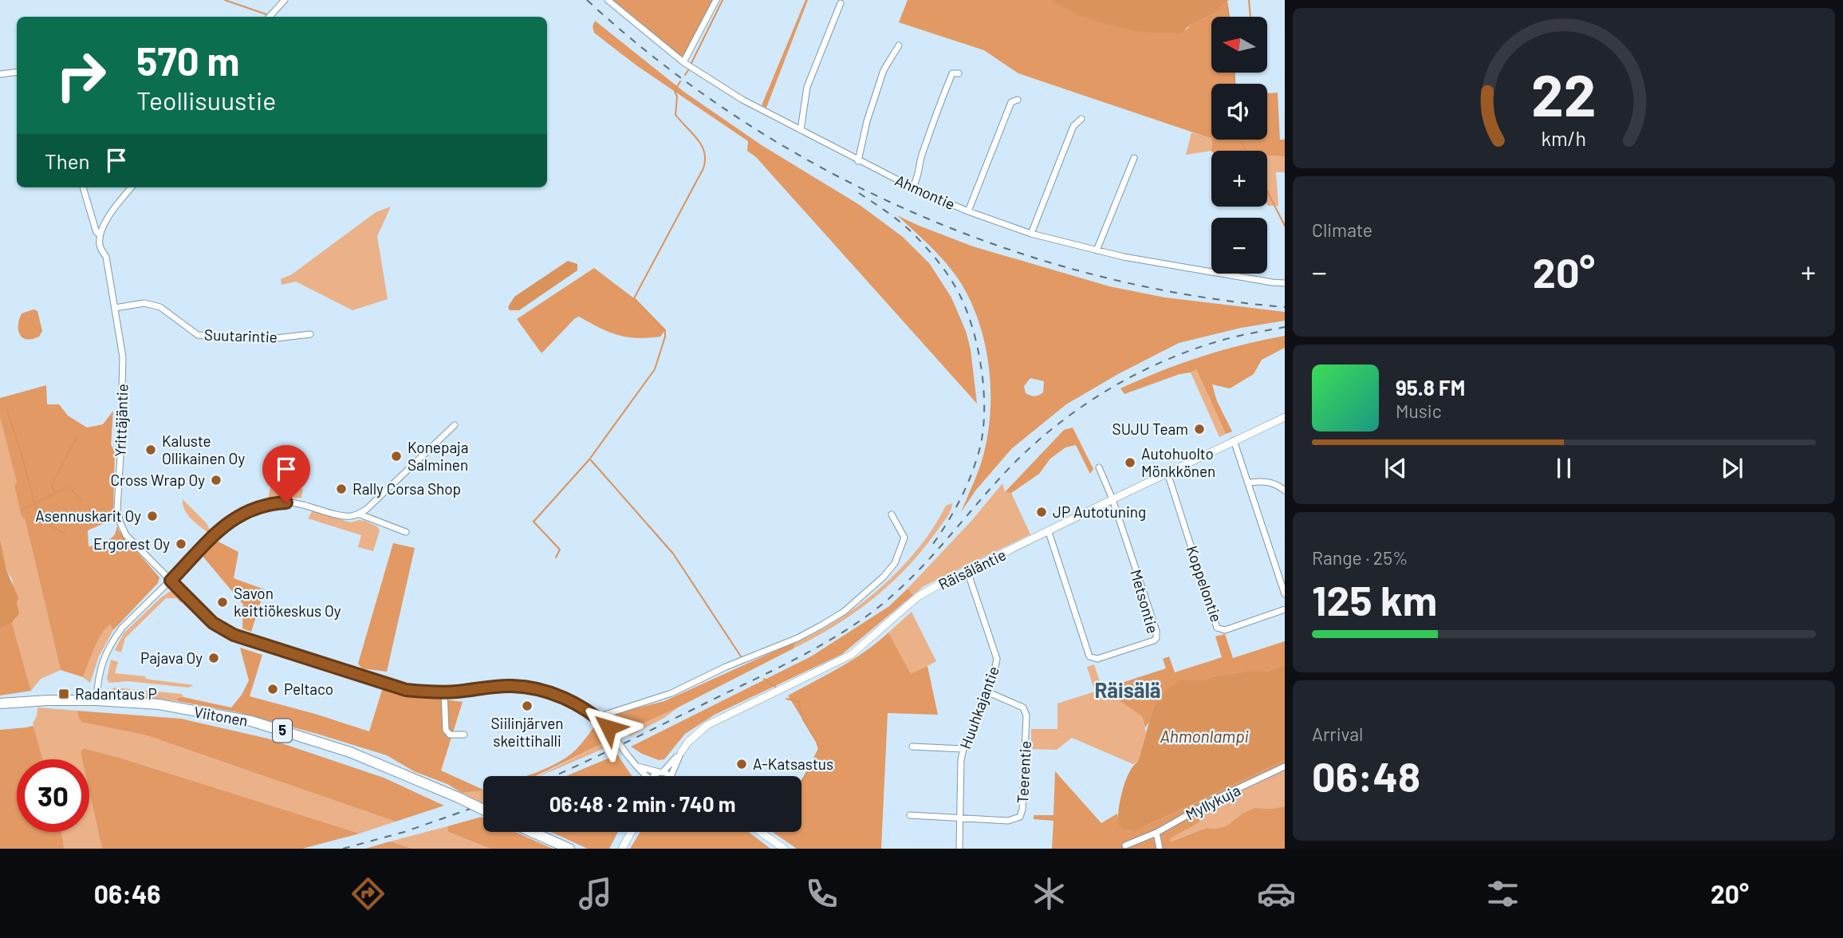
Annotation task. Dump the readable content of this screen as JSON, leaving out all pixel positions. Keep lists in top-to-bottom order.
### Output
{
  "streets": {
    "highway": ["Viitonen", "5"],
    "street": [
      "Ahmontie",
      "Suutarintie",
      "Yrittäjäntie",
      "Räisäläntie",
      "Koppelontie",
      "Metsontie",
      "Huuhkajantie",
      "Teerentie",
      "Myllykuja"
    ]
  },
  "crossings": [
    ["Suutarintie", "Yrittäjäntie"],
    ["Räisäläntie", "Koppelontie"],
    ["Räisäläntie", "Metsontie"],
    ["Räisäläntie", "Huuhkajantie"],
    ["Huuhkajantie", "Teerentie"]
  ],
  "districts": ["Räisälä"],
  "water": ["Ahmonlampi"],
  "places": {
    "other": [
      "SUJU Team",
      "Kaluste Ollikainen Oy",
      "Konepaja Salminen",
      "Autohuolto Mönkkönen",
      "Cross Wrap Oy",
      "Rally Corsa Shop",
      "JP Autotuning",
      "Asennuskarit Oy",
      "Ergorest Oy",
      "Savon keittiökeskus Oy",
      "Pajava Oy",
      "Peltaco",
      "Siilinjärven skeittihalli",
      "A-Katsastus"
    ],
    "transit": ["Radantaus P"]
  },
  "north": "left",
  "page": {
    "map_buttons": ["+", "−"],
    "turn": ["570 m", "Teollisuustie"],
    "then": "Then",
    "tile": [
      "Climate",
      ["Range · 25%", "125 km"],
      ["Arrival", "06:48"]
    ],
    "heat": ["−", "20°", "+"],
    "song": ["95.8 FM", "Music"],
    "limit": "30",
    "trip": "06:48 · 2 min · 740 m",
    "tabs": ["06:46", "20°"],
    "gauge": ["22", "km/h"]
  }
}
